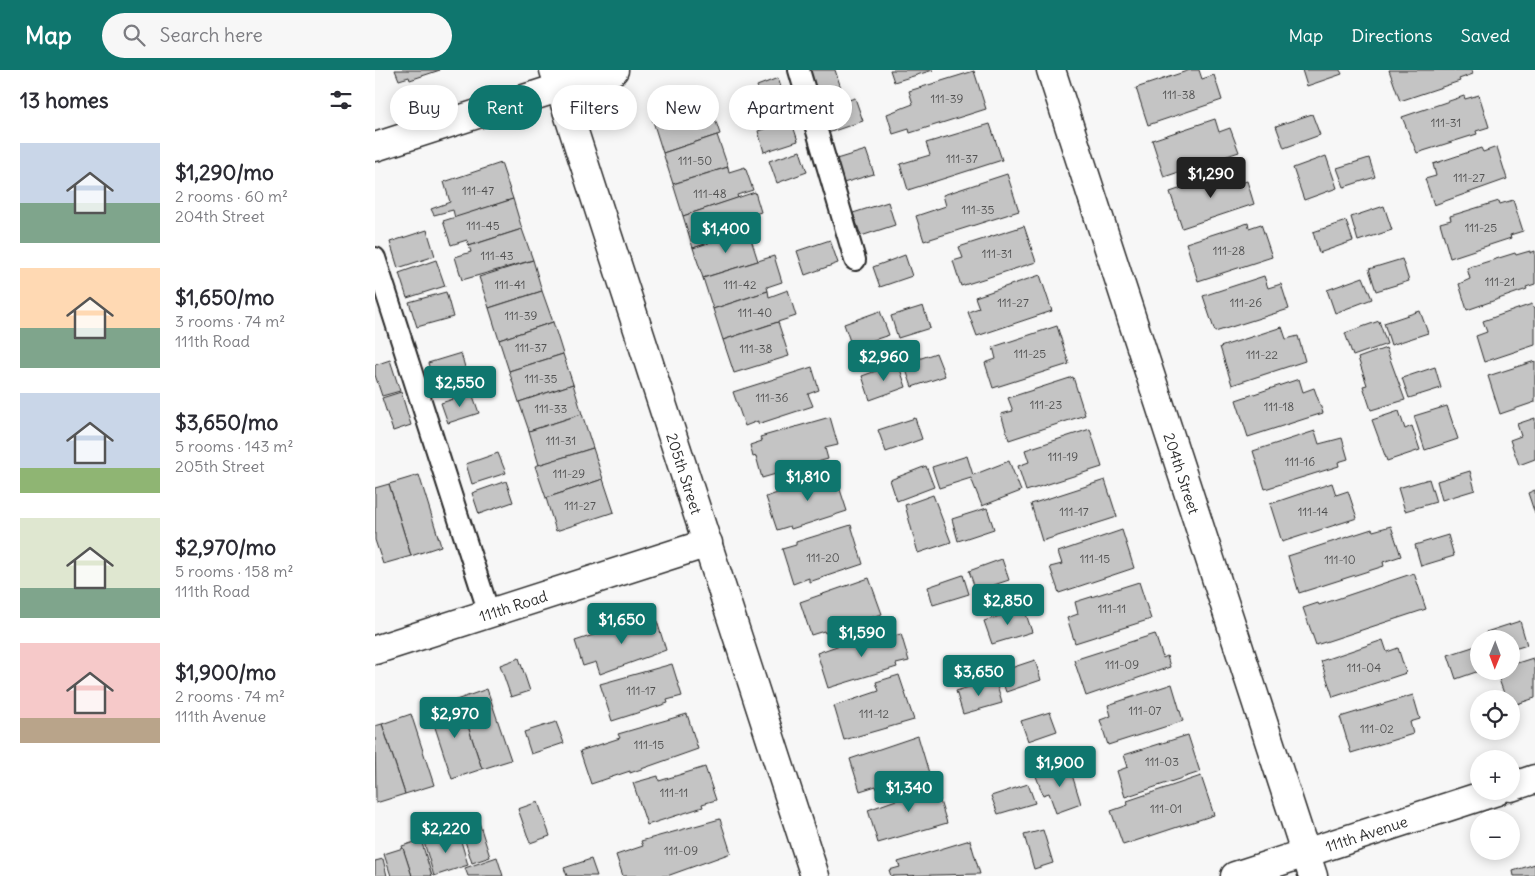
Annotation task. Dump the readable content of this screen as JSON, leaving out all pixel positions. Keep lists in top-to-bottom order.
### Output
{
  "streets": {
    "street": [
      "205th Street",
      "204th Street",
      "111th Road",
      "111th Avenue"
    ]
  },
  "crossings": [
    ["205th Street", "111th Road"],
    ["204th Street", "111th Avenue"]
  ],
  "house_numbers": [
    "111-38",
    "111-39",
    "111-31",
    "111-37",
    "111-50",
    "111-27",
    "111-47",
    "111-48",
    "111-35",
    "111-45",
    "111-25",
    "111-28",
    "111-31",
    "111-43",
    "111-21",
    "111-41",
    "111-42",
    "111-27",
    "111-26",
    "111-40",
    "111-39",
    "111-37",
    "111-38",
    "111-25",
    "111-22",
    "111-35",
    "111-36",
    "111-23",
    "111-18",
    "111-33",
    "111-31",
    "111-19",
    "111-16",
    "111-29",
    "111-27",
    "111-17",
    "111-14",
    "111-20",
    "111-15",
    "111-10",
    "111-11",
    "111-09",
    "111-04",
    "111-17",
    "111-07",
    "111-12",
    "111-02",
    "111-15",
    "111-03",
    "111-11",
    "111-01",
    "111-09"
  ],
  "north": "bottom",
  "page": {
    "header": "Map",
    "search": "Search here",
    "nav": ["Map", "Directions", "Saved"],
    "heading": "13 homes",
    "chip": [
      "Buy",
      "Rent",
      "Filters",
      "New",
      "Apartment"
    ],
    "list": [
      {
        "name": "$1,290/mo",
        "note": "2 rooms · 60 m² · 204th Street"
      },
      {
        "name": "$1,650/mo",
        "note": "3 rooms · 74 m² · 111th Road"
      },
      {
        "name": "$3,650/mo",
        "note": "5 rooms · 143 m² · 205th Street"
      },
      {
        "name": "$2,970/mo",
        "note": "5 rooms · 158 m² · 111th Road"
      },
      {
        "name": "$1,900/mo",
        "note": "2 rooms · 74 m² · 111th Avenue"
      }
    ],
    "price": [
      "$1,290",
      "$1,400",
      "$2,960",
      "$2,550",
      "$1,810",
      "$2,850",
      "$1,650",
      "$1,590",
      "$3,650",
      "$2,970",
      "$1,900",
      "$1,340",
      "$2,220"
    ],
    "map_buttons": ["+", "−"]
  }
}
